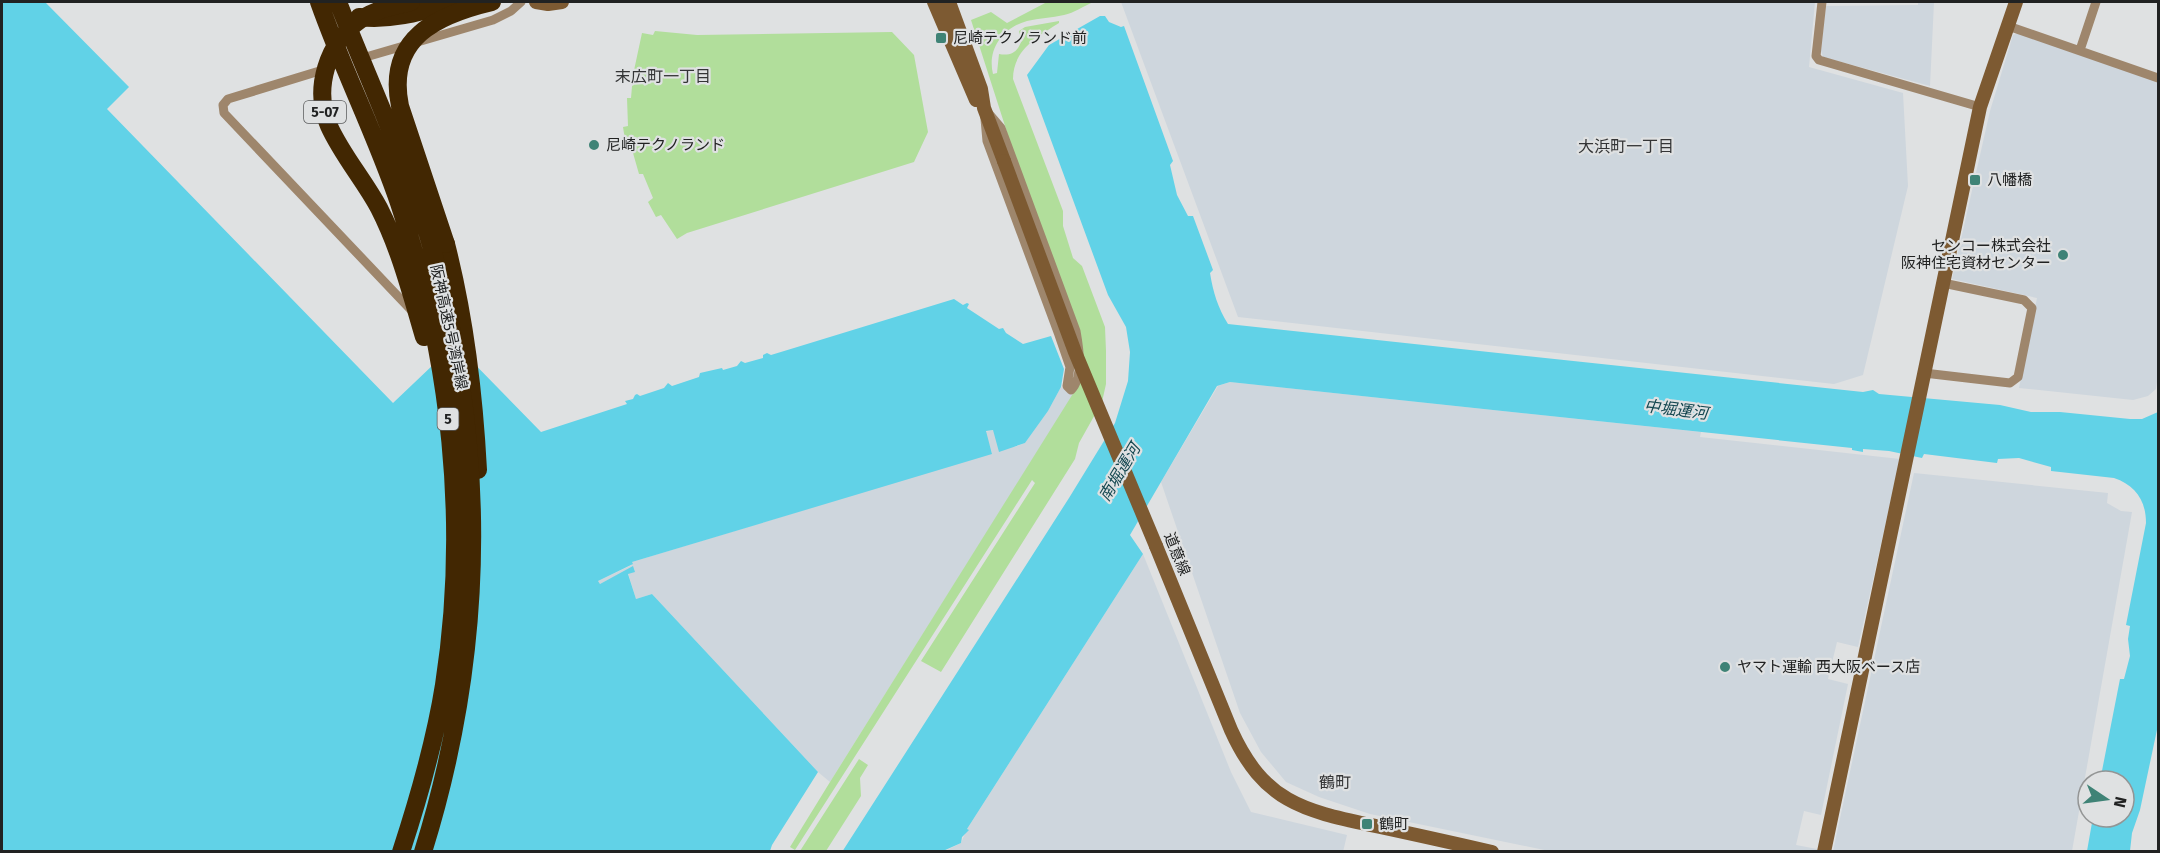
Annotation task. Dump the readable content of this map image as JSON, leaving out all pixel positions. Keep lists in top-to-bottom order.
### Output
{
  "streets": {
    "highway": ["5-07", "阪神高速5号湾岸線", "5"],
    "street": ["道意線"]
  },
  "crossings": [
    ["5-07", "阪神高速5号湾岸線"]
  ],
  "districts": ["末広町一丁目", "大浜町一丁目", "鶴町"],
  "water": ["中堀運河", "南堀運河"],
  "places": {
    "transit": ["尼崎テクノランド前", "八幡橋", "鶴町"],
    "other": ["尼崎テクノランド", "センコー株式会社 阪神住宅資材センター", "ヤマト運輸 西大阪ベース店"]
  },
  "north": "right"
}
